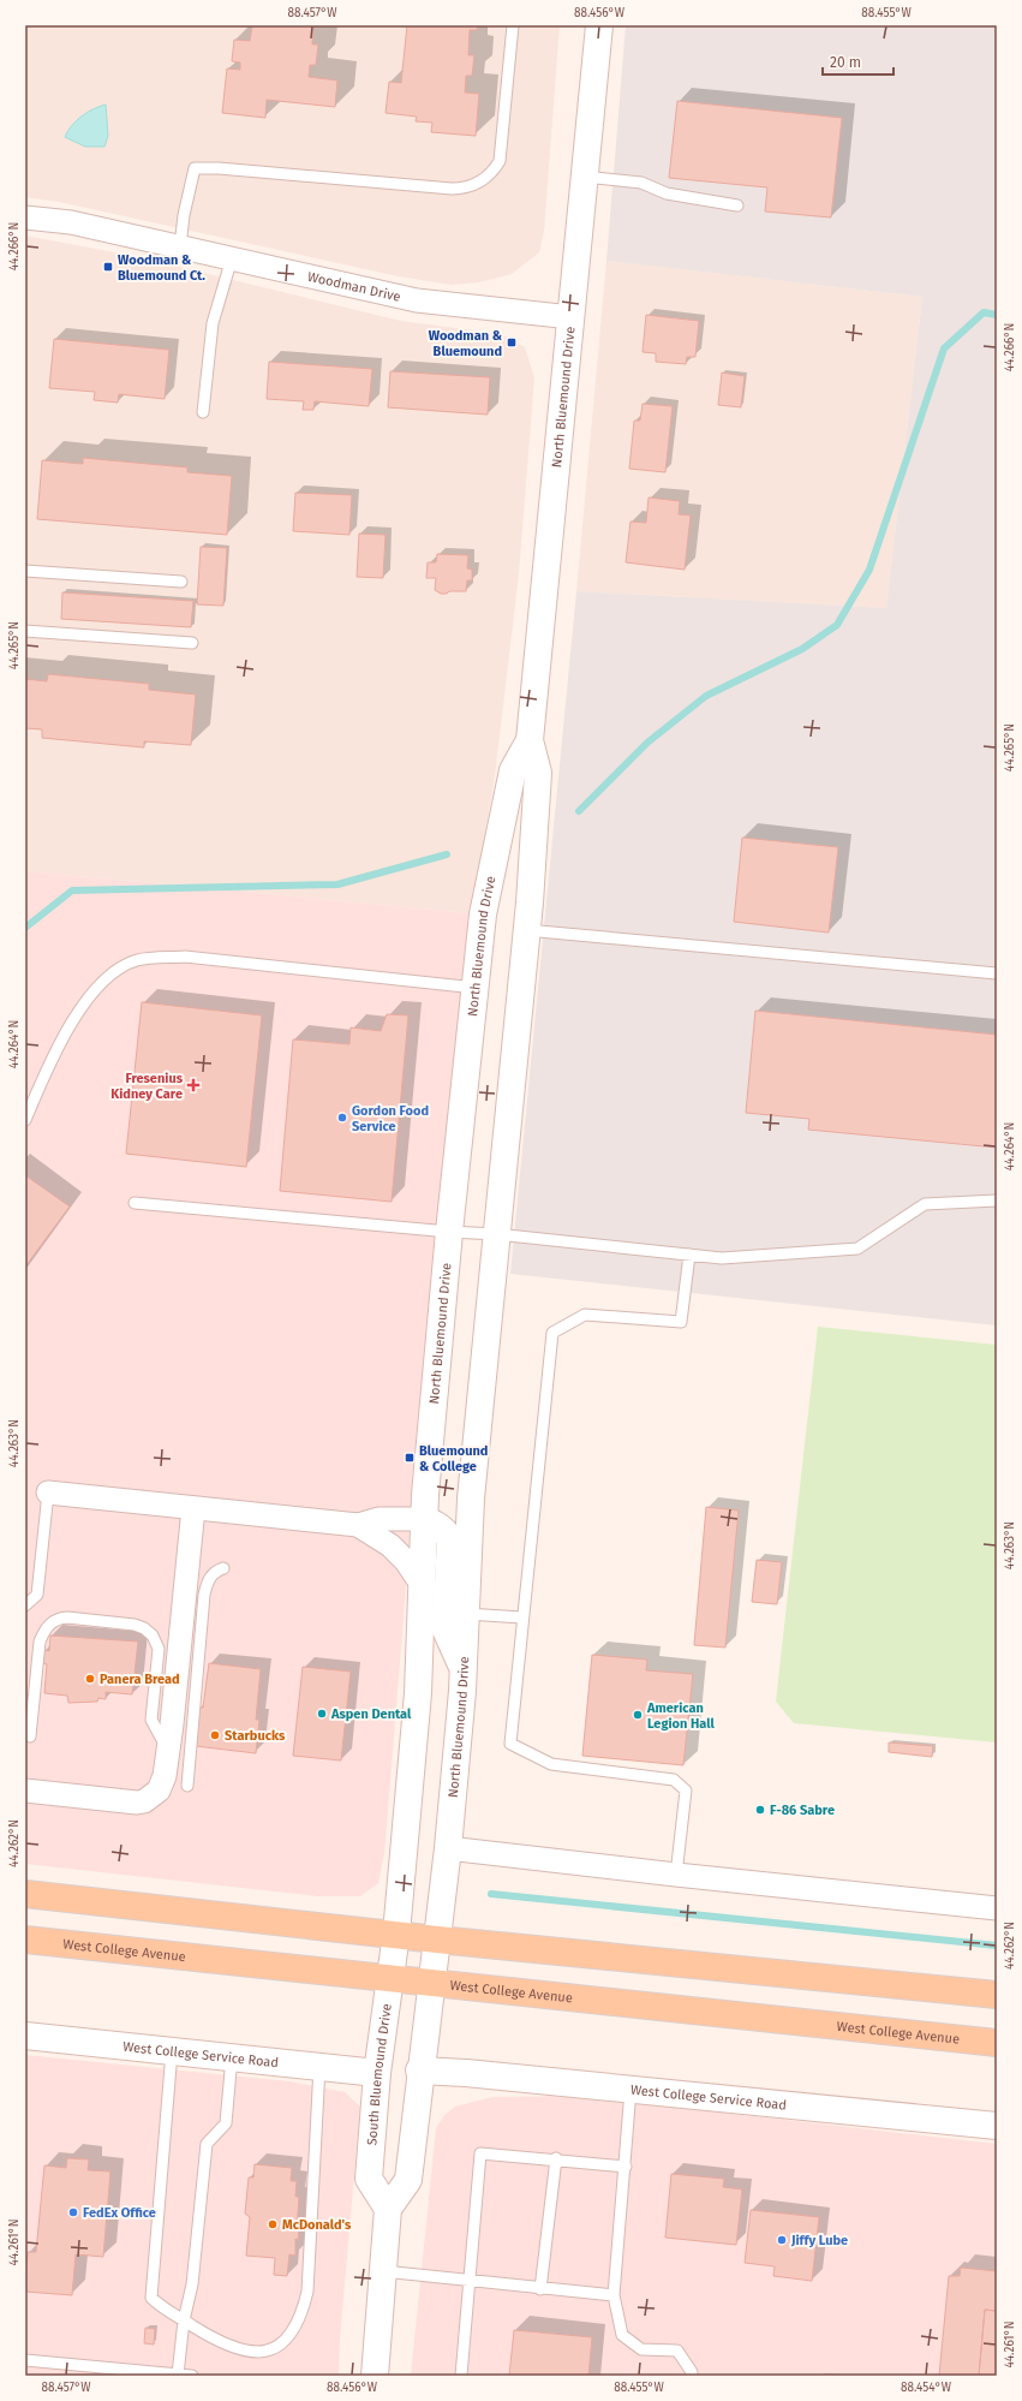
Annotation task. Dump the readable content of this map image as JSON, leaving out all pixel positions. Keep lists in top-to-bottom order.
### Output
{
  "streets": {
    "main road": [
      "North Bluemound Drive",
      "West College Avenue",
      "West College Service Road",
      "South Bluemound Drive"
    ],
    "street": ["Woodman Drive"]
  },
  "crossings": [
    ["Woodman Drive", "North Bluemound Drive"],
    ["North Bluemound Drive", "South Bluemound Drive"],
    ["West College Avenue", "South Bluemound Drive"],
    ["West College Service Road", "South Bluemound Drive"]
  ],
  "places": {
    "transit": ["Woodman & Bluemound Ct.", "Woodman & Bluemound", "Bluemound & College"],
    "health": ["Fresenius Kidney Care"],
    "other": [
      "Gordon Food Service",
      "Panera Bread",
      "Aspen Dental",
      "American Legion Hall",
      "Starbucks",
      "F-86 Sabre",
      "FedEx Office",
      "McDonald's",
      "Jiffy Lube"
    ]
  },
  "scale_bar": "20 m",
  "coordinates": [
    "88.457°W",
    "88.456°W",
    "88.455°W",
    "44.266°N",
    "44.265°N",
    "44.264°N",
    "44.263°N",
    "44.262°N",
    "44.261°N",
    "88.454°W"
  ]
}
